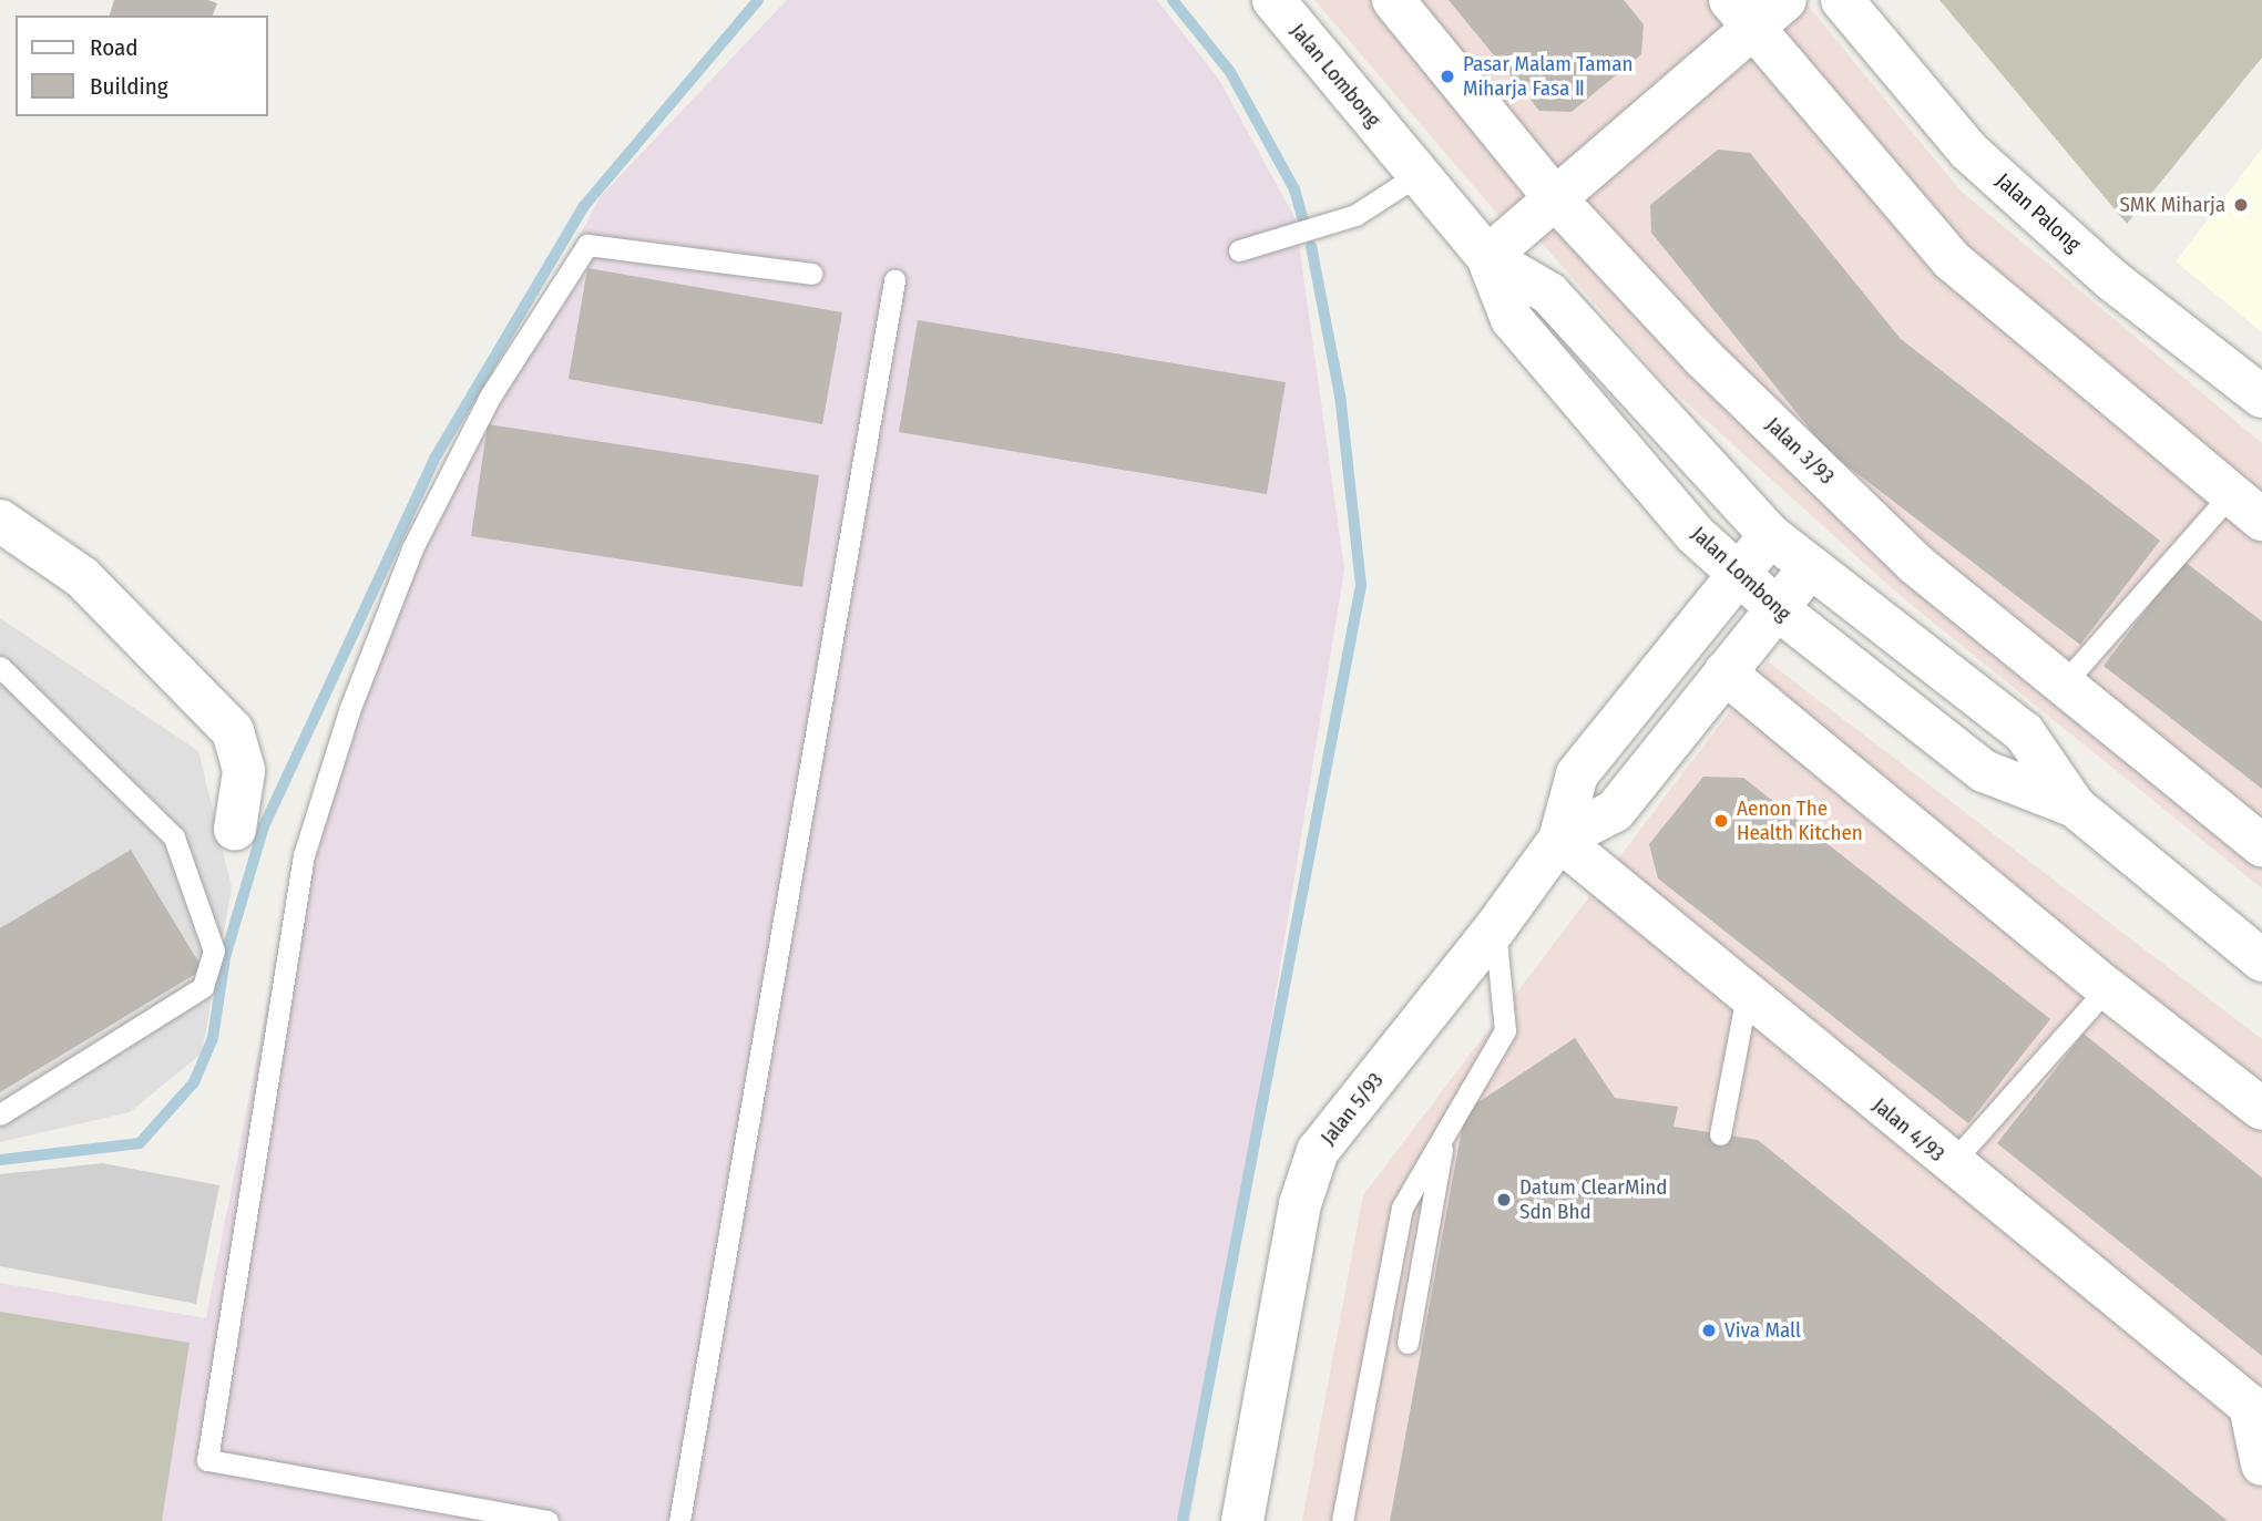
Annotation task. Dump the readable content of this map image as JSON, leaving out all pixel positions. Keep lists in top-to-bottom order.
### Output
{
  "streets": {
    "street": [
      "Jalan Lombong",
      "Jalan Palong",
      "Jalan 3/93",
      "Jalan 5/93",
      "Jalan 4/93"
    ]
  },
  "crossings": [
    ["Jalan Lombong", "Jalan 5/93"],
    ["Jalan 5/93", "Jalan 4/93"]
  ],
  "places": [
    "Pasar Malam Taman Miharja Fasa Ⅱ",
    "SMK Miharja",
    "Aenon The Health Kitchen",
    "Datum ClearMind Sdn Bhd",
    "Viva Mall"
  ],
  "legend": ["Road", "Building"]
}
